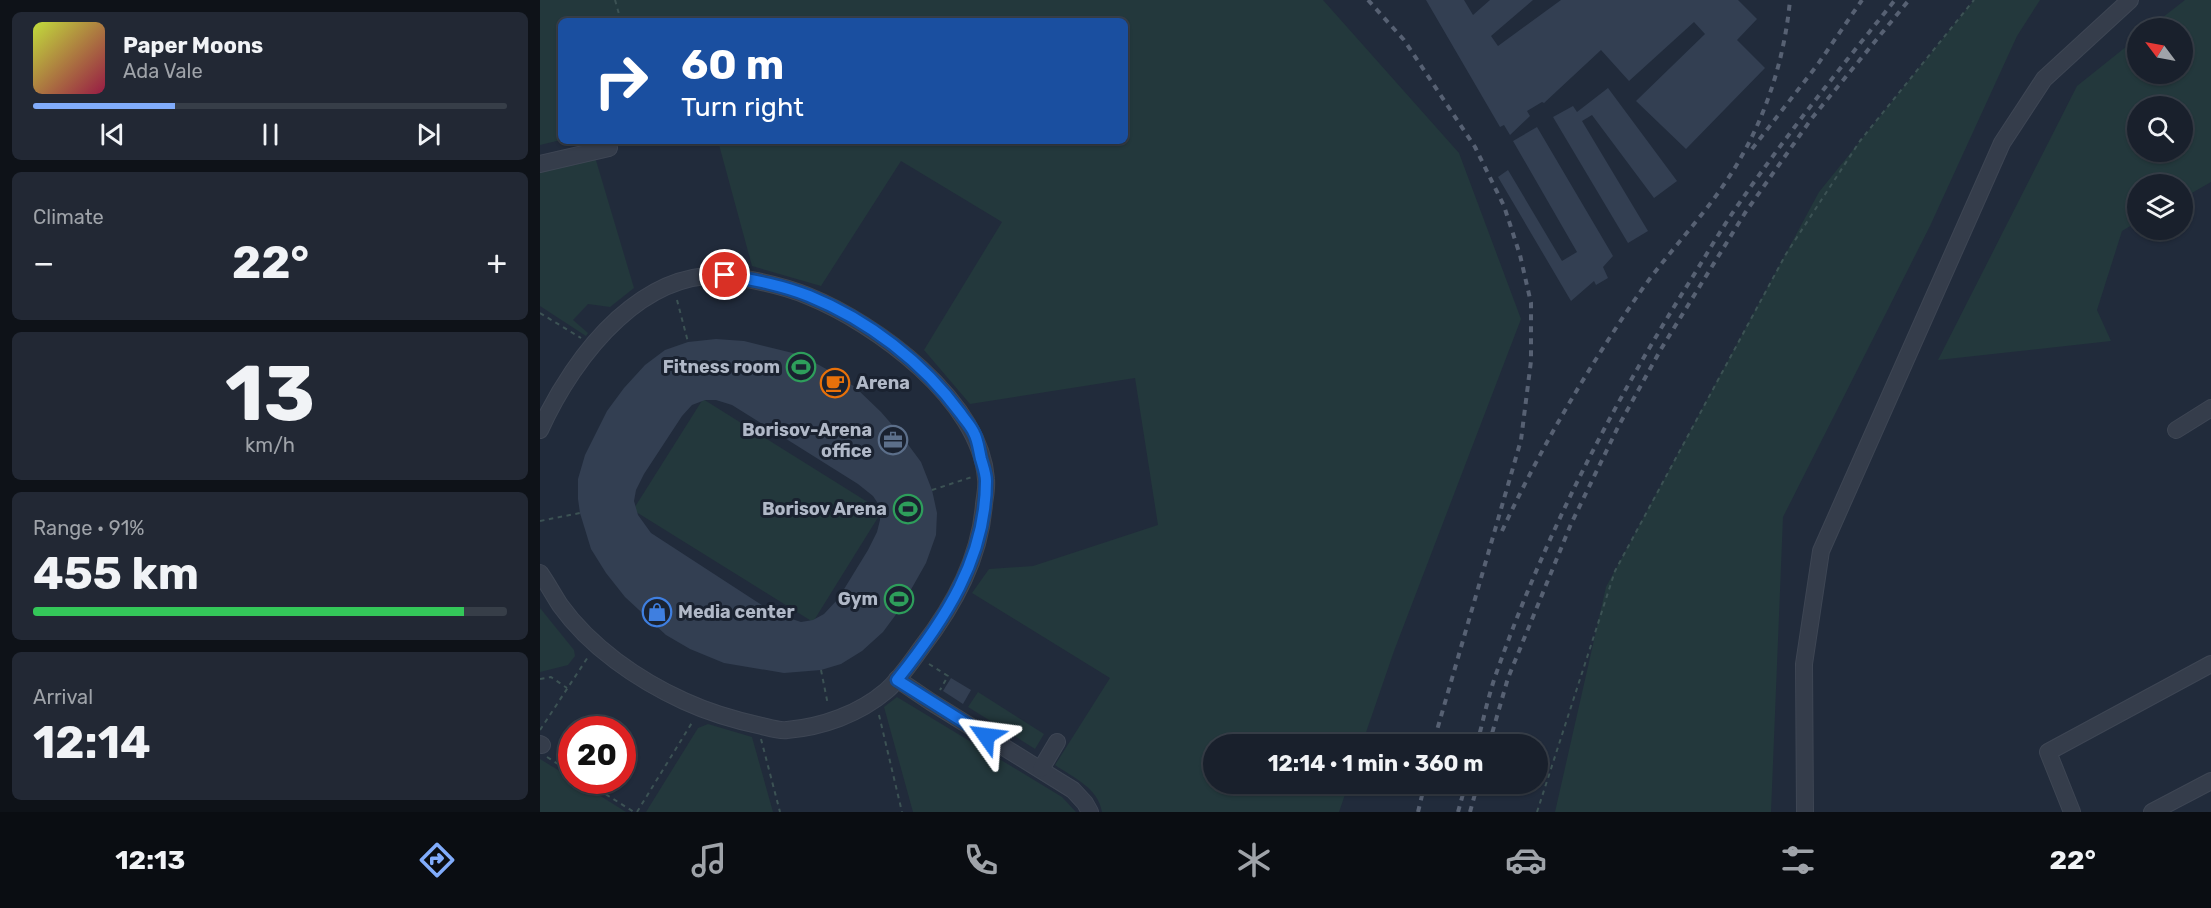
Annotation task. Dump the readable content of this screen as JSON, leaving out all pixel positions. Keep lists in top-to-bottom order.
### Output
{
  "places": {
    "sports": ["Fitness room", "Borisov Arena", "Gym"],
    "cafe": ["Arena"],
    "office": ["Borisov-Arena office"],
    "shop": ["Media center"]
  },
  "north": "top left",
  "page": {
    "turn": ["60 m", "Turn right"],
    "song": ["Paper Moons", "Ada Vale"],
    "tile": [
      "Climate",
      ["13", "km/h"],
      ["Range · 91%", "455 km"],
      ["Arrival", "12:14"]
    ],
    "heat": ["−", "22°", "+"],
    "limit": "20",
    "trip": "12:14 · 1 min · 360 m",
    "tabs": ["12:13", "22°"]
  }
}
